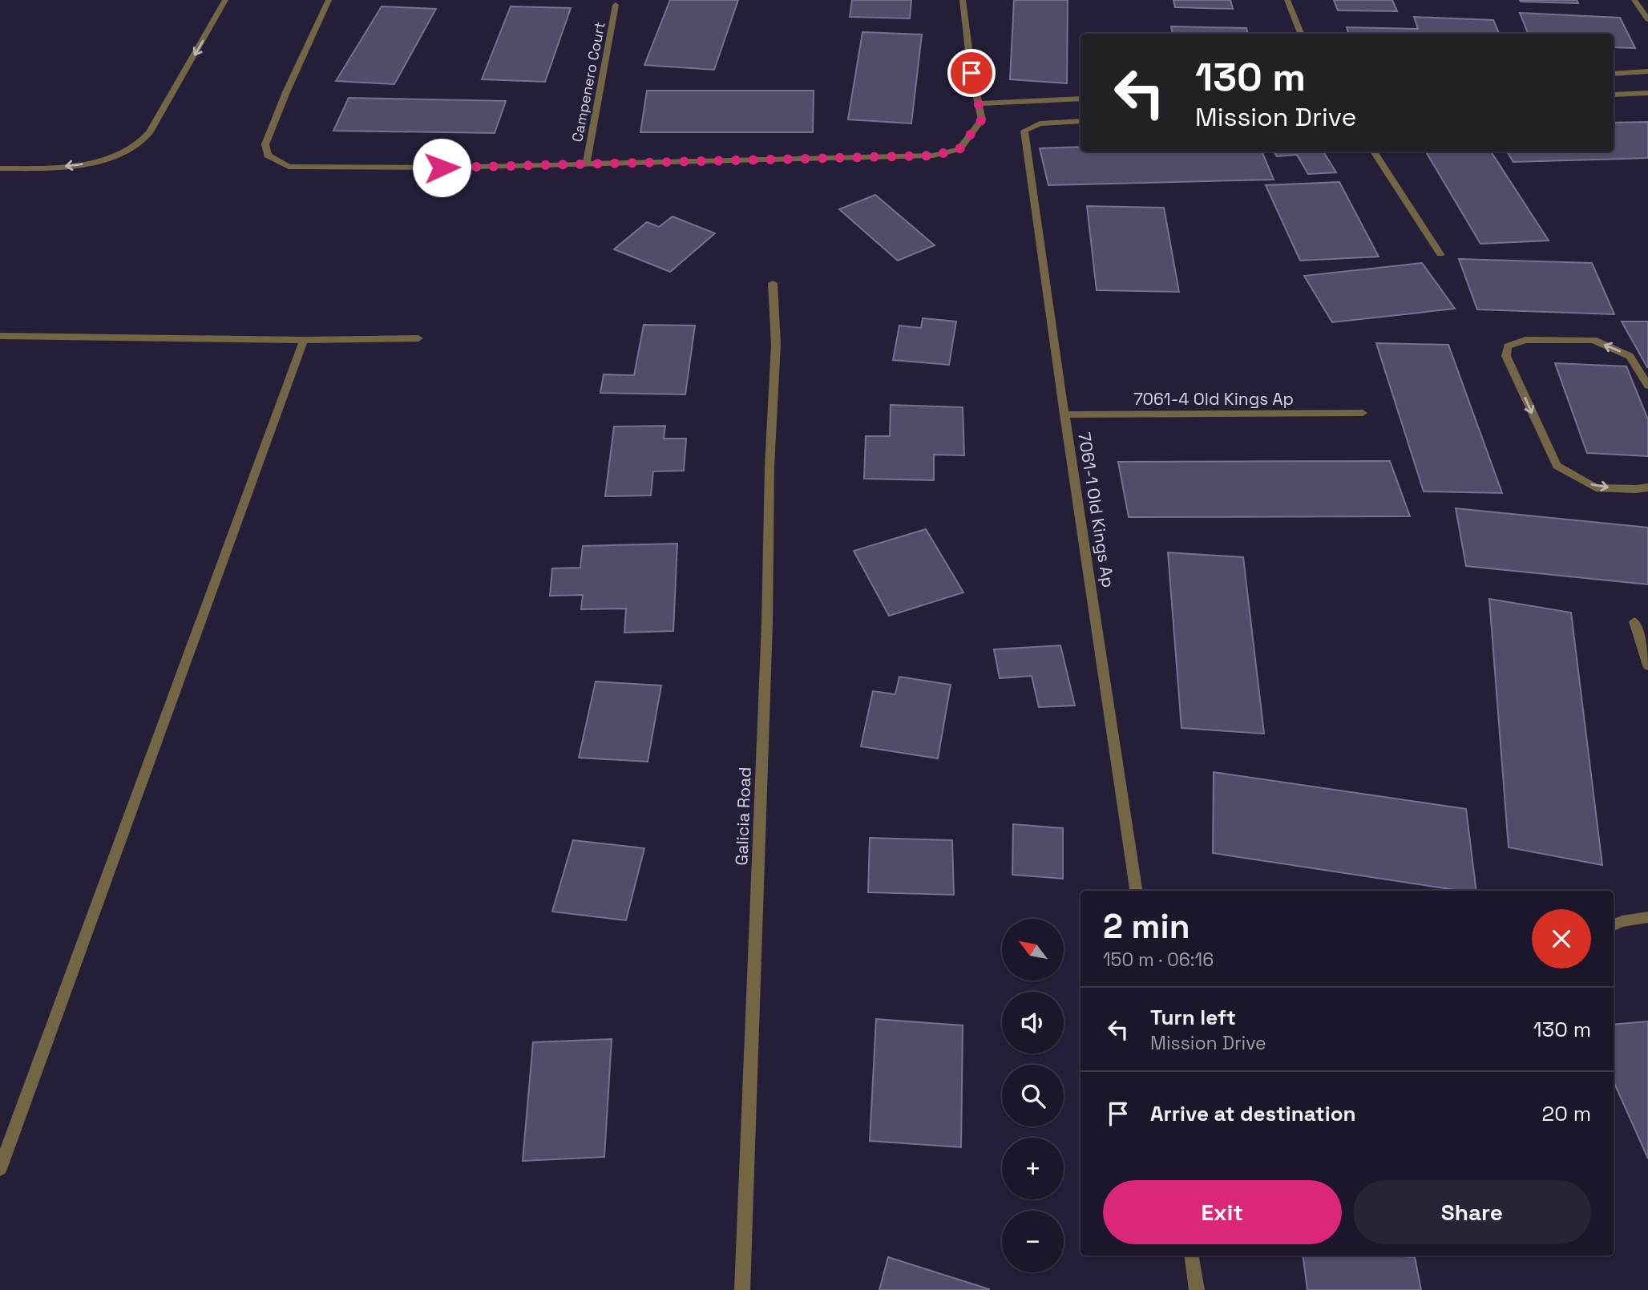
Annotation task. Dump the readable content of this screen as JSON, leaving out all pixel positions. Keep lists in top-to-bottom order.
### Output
{
  "streets": {
    "street": [
      "Campenero Court",
      "7061-4 Old Kings Ap",
      "7061-1 Old Kings Ap",
      "Galicia Road"
    ]
  },
  "crossings": [
    ["7061-4 Old Kings Ap", "7061-1 Old Kings Ap"]
  ],
  "north": "top left",
  "page": {
    "turn": ["130 m", "Mission Drive"],
    "heading": ["2 min", "150 m · 06:16"],
    "map_buttons": ["+", "−"],
    "list": [
      {
        "name": "Turn left",
        "note": "Mission Drive",
        "value": "130 m"
      },
      {
        "name": "Arrive at destination",
        "value": "20 m"
      }
    ],
    "buttons": ["Exit", "Share"]
  }
}
